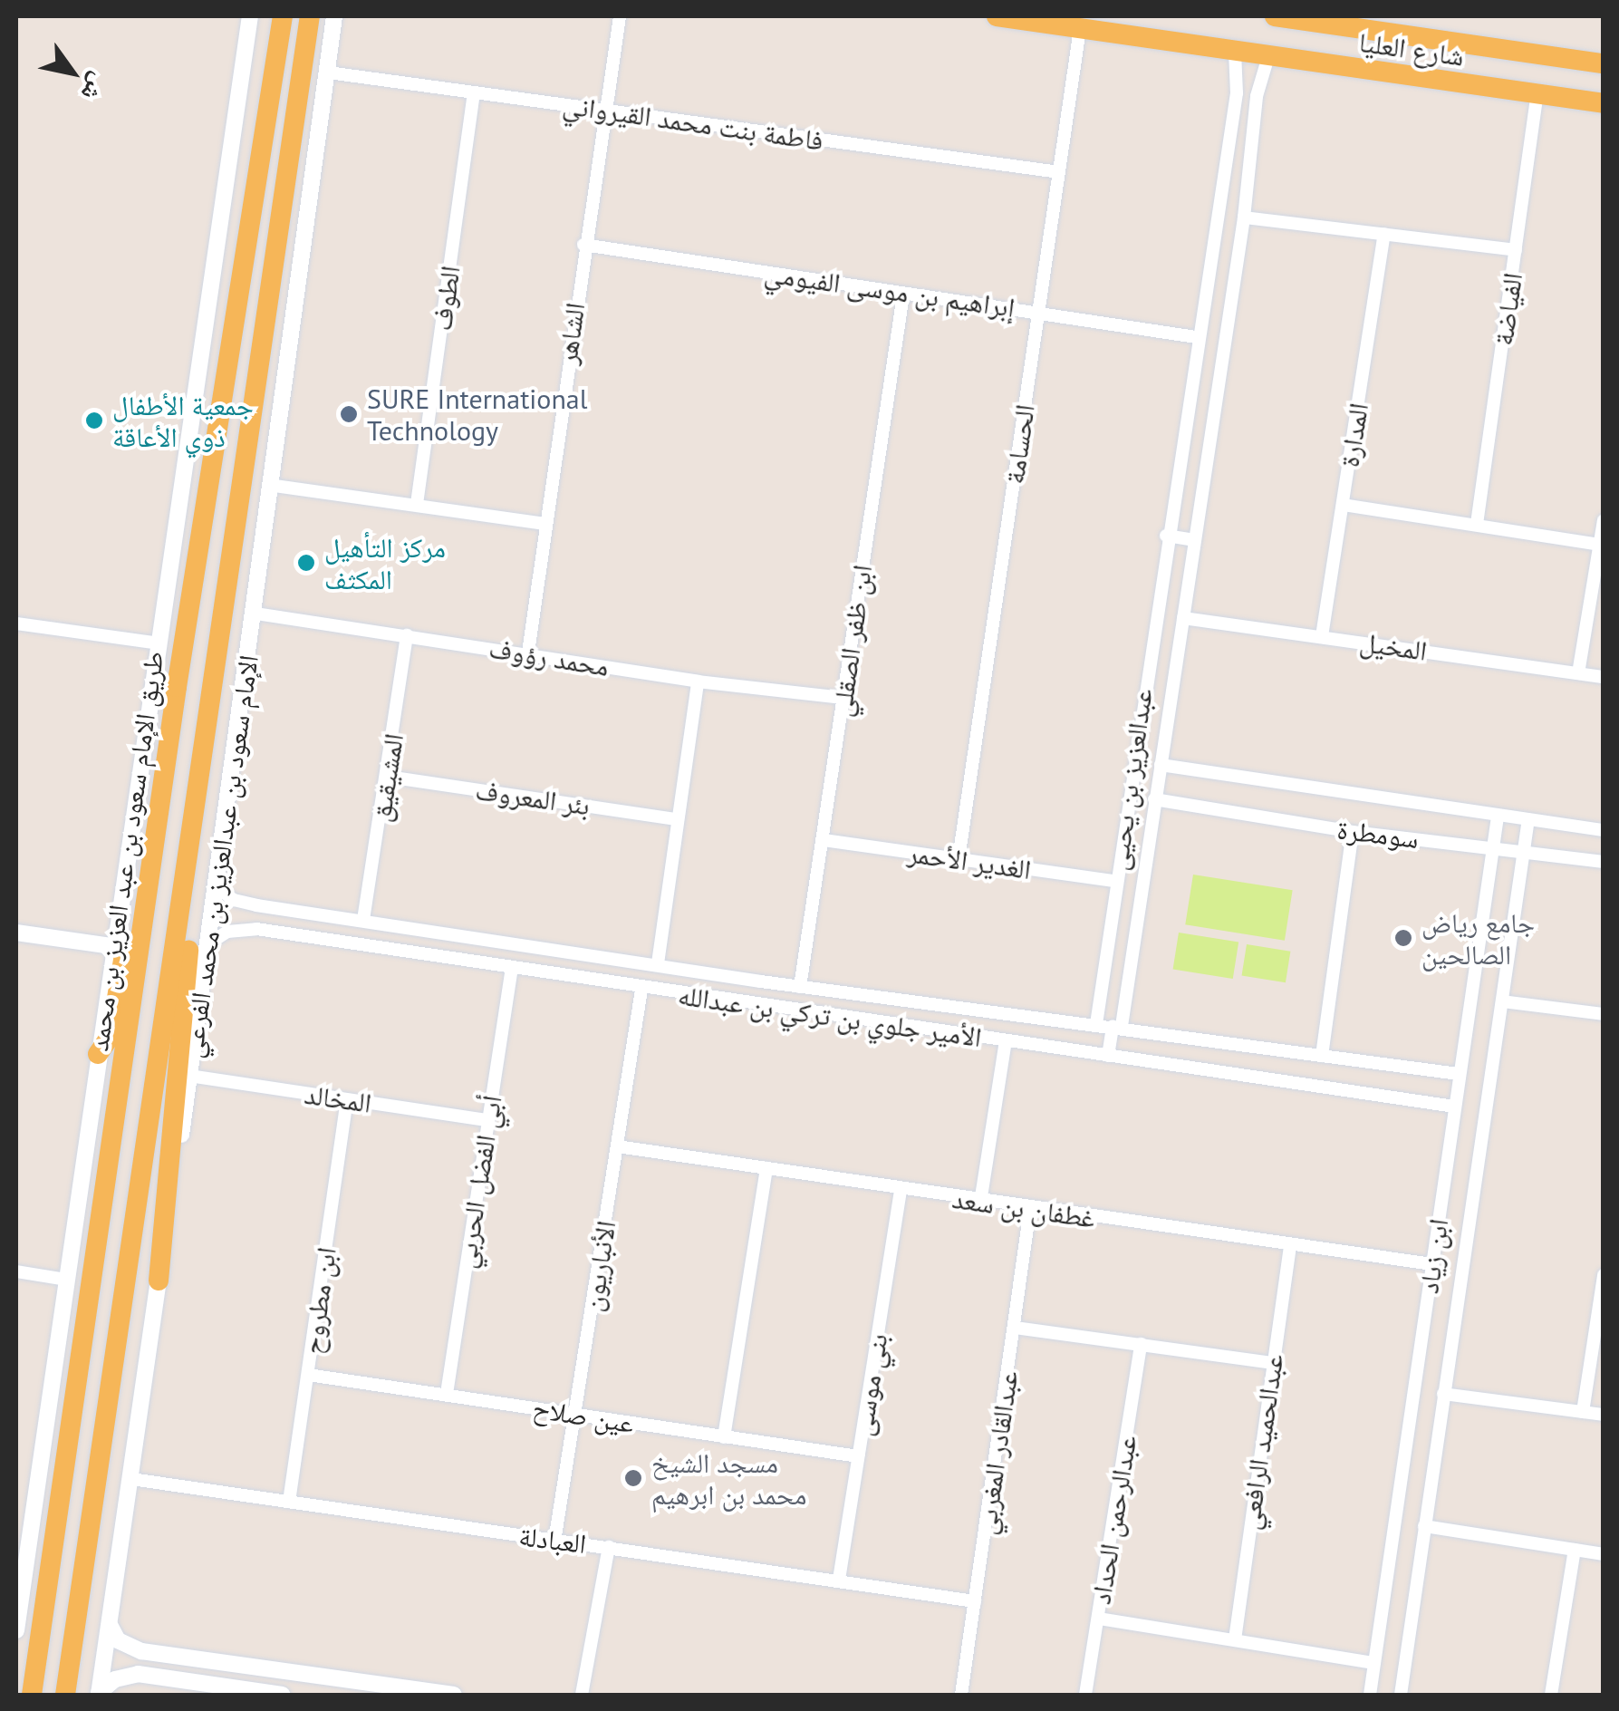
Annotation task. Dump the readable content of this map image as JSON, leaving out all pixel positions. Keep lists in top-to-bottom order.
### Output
{
  "streets": {
    "main road": ["شارع العليا", "طريق الإمام سعود بن عبد العزيز بن محمد"],
    "street": [
      "فاطمة بنت محمد القيرواني",
      "إبراهيم بن موسى الفيومي",
      "الطوف",
      "الفياضة",
      "الشاهر",
      "المدارة",
      "الحسامة",
      "ابن ظفر الصقلي",
      "المخيل",
      "محمد رؤوف",
      "المشيقيق",
      "عبدالعزيز بن يحيى",
      "بئر المعروف",
      "سومطرة",
      "الإمام سعود بن عبدالعزيز بن محمد الفرعي",
      "الغدير الأحمر",
      "الأمير جلوي بن تركي بن عبدالله",
      "المخالد",
      "أبي الفضل الحربي",
      "غطفان بن سعد",
      "ابن زياد",
      "الأنباريون",
      "ابن مطروح",
      "بني موسى",
      "عين صلاح",
      "عبدالحميد الرافعي",
      "عبدالقادر المغربي",
      "عبدالرحمن الحداد",
      "العبادلة"
    ]
  },
  "crossings": [
    ["شارع العليا", "الفياضة"],
    ["شارع العليا", "الحسامة"],
    ["شارع العليا", "عبدالعزيز بن يحيى"],
    ["فاطمة بنت محمد القيرواني", "الطوف"],
    ["فاطمة بنت محمد القيرواني", "الشاهر"],
    ["فاطمة بنت محمد القيرواني", "الحسامة"],
    ["فاطمة بنت محمد القيرواني", "الإمام سعود بن عبدالعزيز بن محمد الفرعي"],
    ["إبراهيم بن موسى الفيومي", "الشاهر"],
    ["إبراهيم بن موسى الفيومي", "الحسامة"],
    ["إبراهيم بن موسى الفيومي", "ابن ظفر الصقلي"],
    ["إبراهيم بن موسى الفيومي", "عبدالعزيز بن يحيى"],
    ["الشاهر", "محمد رؤوف"],
    ["المدارة", "المخيل"],
    ["الحسامة", "الغدير الأحمر"],
    ["ابن ظفر الصقلي", "محمد رؤوف"],
    ["ابن ظفر الصقلي", "الغدير الأحمر"],
    ["ابن ظفر الصقلي", "الأمير جلوي بن تركي بن عبدالله"],
    ["المخيل", "عبدالعزيز بن يحيى"],
    ["محمد رؤوف", "المشيقيق"],
    ["محمد رؤوف", "الإمام سعود بن عبدالعزيز بن محمد الفرعي"],
    ["المشيقيق", "بئر المعروف"],
    ["المشيقيق", "الأمير جلوي بن تركي بن عبدالله"],
    ["عبدالعزيز بن يحيى", "سومطرة"],
    ["عبدالعزيز بن يحيى", "الغدير الأحمر"],
    ["عبدالعزيز بن يحيى", "الأمير جلوي بن تركي بن عبدالله"],
    ["سومطرة", "ابن زياد"],
    ["الإمام سعود بن عبدالعزيز بن محمد الفرعي", "الأمير جلوي بن تركي بن عبدالله"],
    ["الإمام سعود بن عبدالعزيز بن محمد الفرعي", "المخالد"],
    ["الإمام سعود بن عبدالعزيز بن محمد الفرعي", "العبادلة"],
    ["الأمير جلوي بن تركي بن عبدالله", "أبي الفضل الحربي"],
    ["الأمير جلوي بن تركي بن عبدالله", "ابن زياد"],
    ["الأمير جلوي بن تركي بن عبدالله", "الأنباريون"],
    ["المخالد", "أبي الفضل الحربي"],
    ["المخالد", "ابن مطروح"],
    ["أبي الفضل الحربي", "عين صلاح"],
    ["غطفان بن سعد", "ابن زياد"],
    ["غطفان بن سعد", "الأنباريون"],
    ["غطفان بن سعد", "بني موسى"],
    ["غطفان بن سعد", "عبدالحميد الرافعي"],
    ["غطفان بن سعد", "عبدالقادر المغربي"],
    ["الأنباريون", "عين صلاح"],
    ["الأنباريون", "العبادلة"],
    ["ابن مطروح", "عين صلاح"],
    ["ابن مطروح", "العبادلة"],
    ["بني موسى", "عين صلاح"],
    ["بني موسى", "العبادلة"],
    ["عبدالقادر المغربي", "العبادلة"]
  ],
  "places": [
    "SURE International Technology",
    "جمعية الأطفال ذوي الأعاقة",
    "مركز التأهيل المكثف",
    "جامع رياض الصالحين",
    "مسجد الشيخ محمد بن ابرهيم"
  ],
  "north": "bottom right"
}
